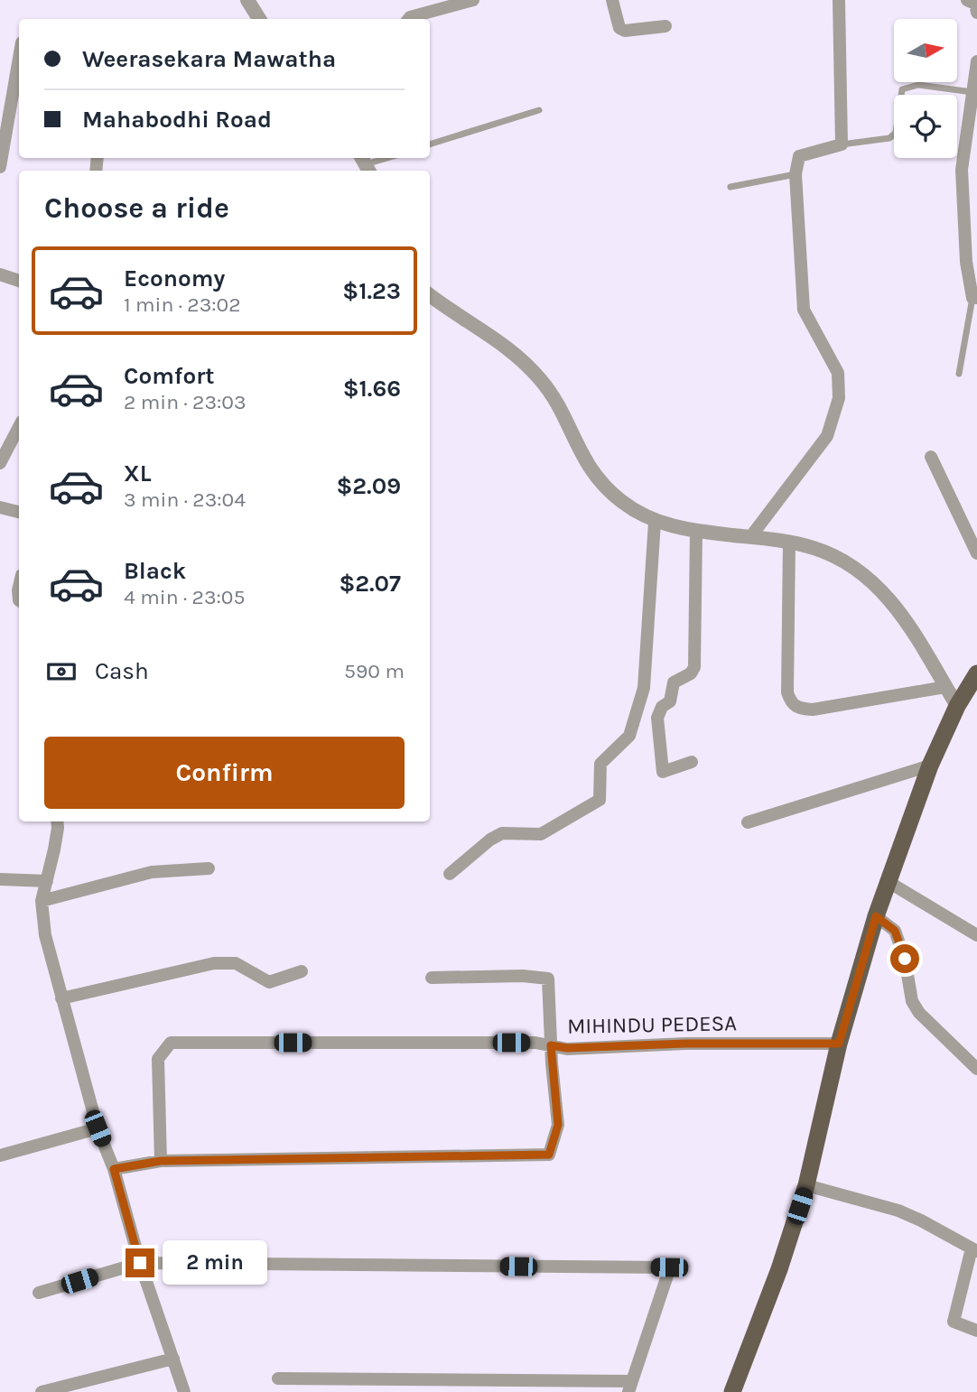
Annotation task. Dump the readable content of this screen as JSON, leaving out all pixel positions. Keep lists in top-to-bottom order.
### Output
{
  "streets": {
    "street": ["MIHINDU PEDESA"]
  },
  "north": "right",
  "page": {
    "banner": ["Weerasekara Mawatha", "Mahabodhi Road"],
    "heading": "Choose a ride",
    "list": [
      {
        "name": "Economy",
        "note": "1 min · 23:02",
        "value": "$1.23"
      },
      {
        "name": "Comfort",
        "note": "2 min · 23:03",
        "value": "$1.66"
      },
      {
        "name": "XL",
        "note": "3 min · 23:04",
        "value": "$2.09"
      },
      {
        "name": "Black",
        "note": "4 min · 23:05",
        "value": "$2.07"
      }
    ],
    "pay": ["Cash", "590 m"],
    "buttons": "Confirm",
    "bubble": "2 min"
  }
}
